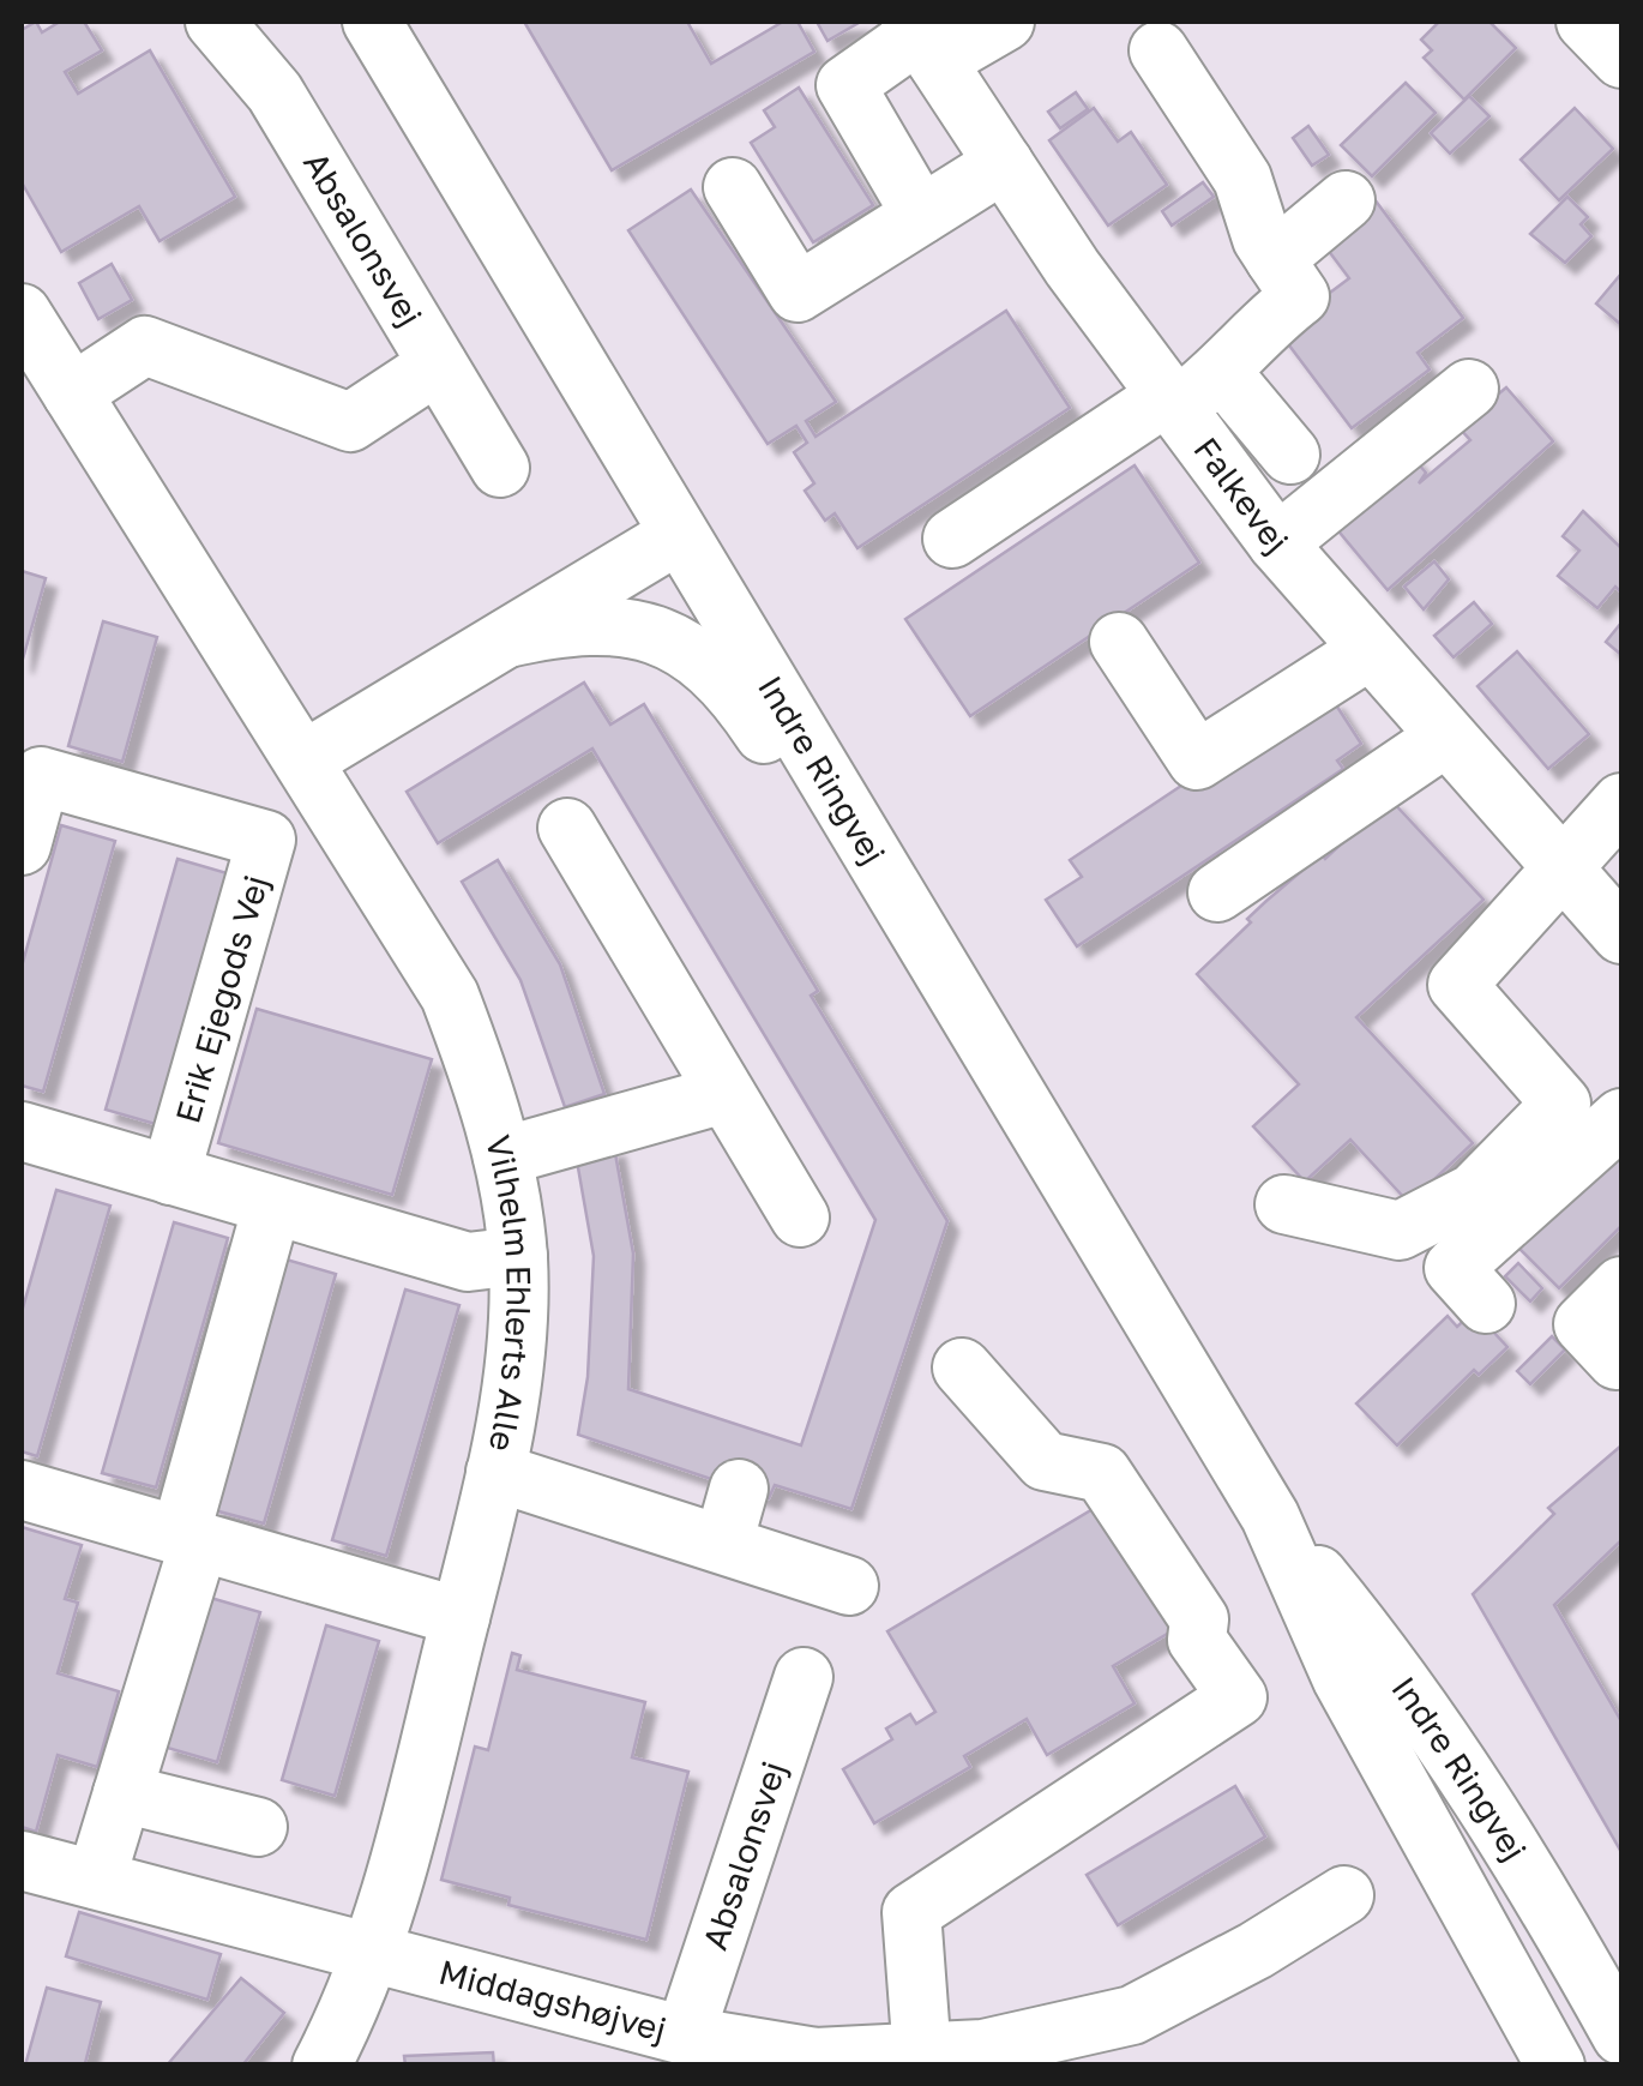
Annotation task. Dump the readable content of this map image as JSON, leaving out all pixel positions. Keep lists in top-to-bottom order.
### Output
{
  "streets": {
    "street": [
      "Absalonsvej",
      "Falkevej",
      "Indre Ringvej",
      "Erik Ejegods Vej",
      "Vilhelm Ehlerts Alle",
      "Middagshøjvej"
    ]
  },
  "crossings": [
    ["Absalonsvej", "Middagshøjvej"],
    ["Vilhelm Ehlerts Alle", "Middagshøjvej"]
  ]
}
